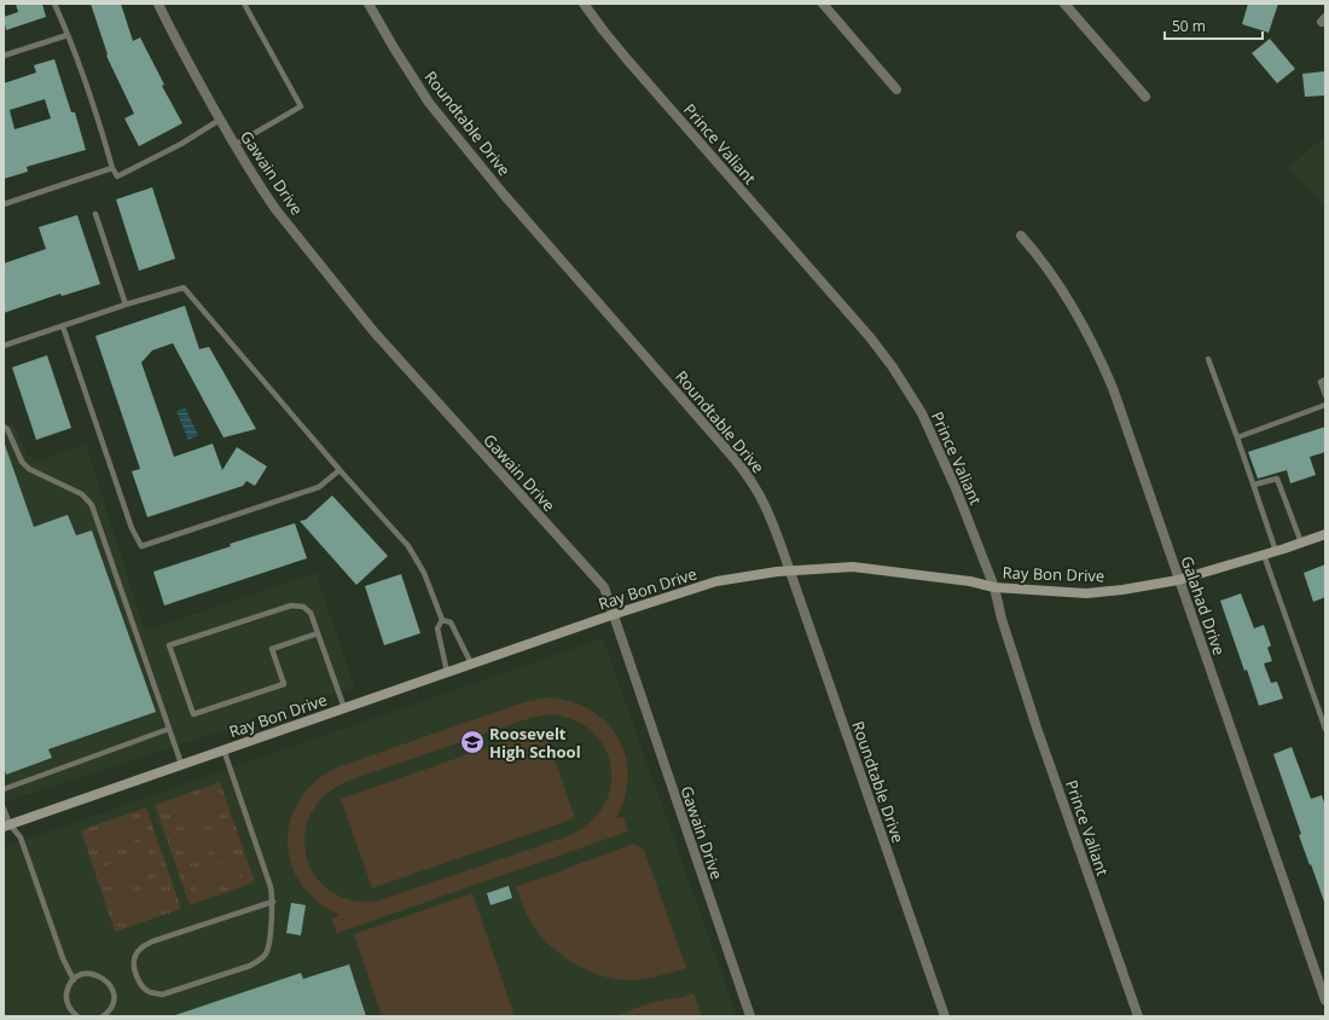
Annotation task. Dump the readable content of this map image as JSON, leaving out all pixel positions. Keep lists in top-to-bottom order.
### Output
{
  "streets": {
    "street": [
      "Roundtable Drive",
      "Prince Valiant",
      "Gawain Drive",
      "Ray Bon Drive",
      "Galahad Drive"
    ]
  },
  "crossings": [
    ["Roundtable Drive", "Ray Bon Drive"],
    ["Prince Valiant", "Ray Bon Drive"],
    ["Gawain Drive", "Ray Bon Drive"],
    ["Ray Bon Drive", "Galahad Drive"]
  ],
  "places": {
    "school or university": ["Roosevelt High School"]
  },
  "scale_bar": "50 m"
}
